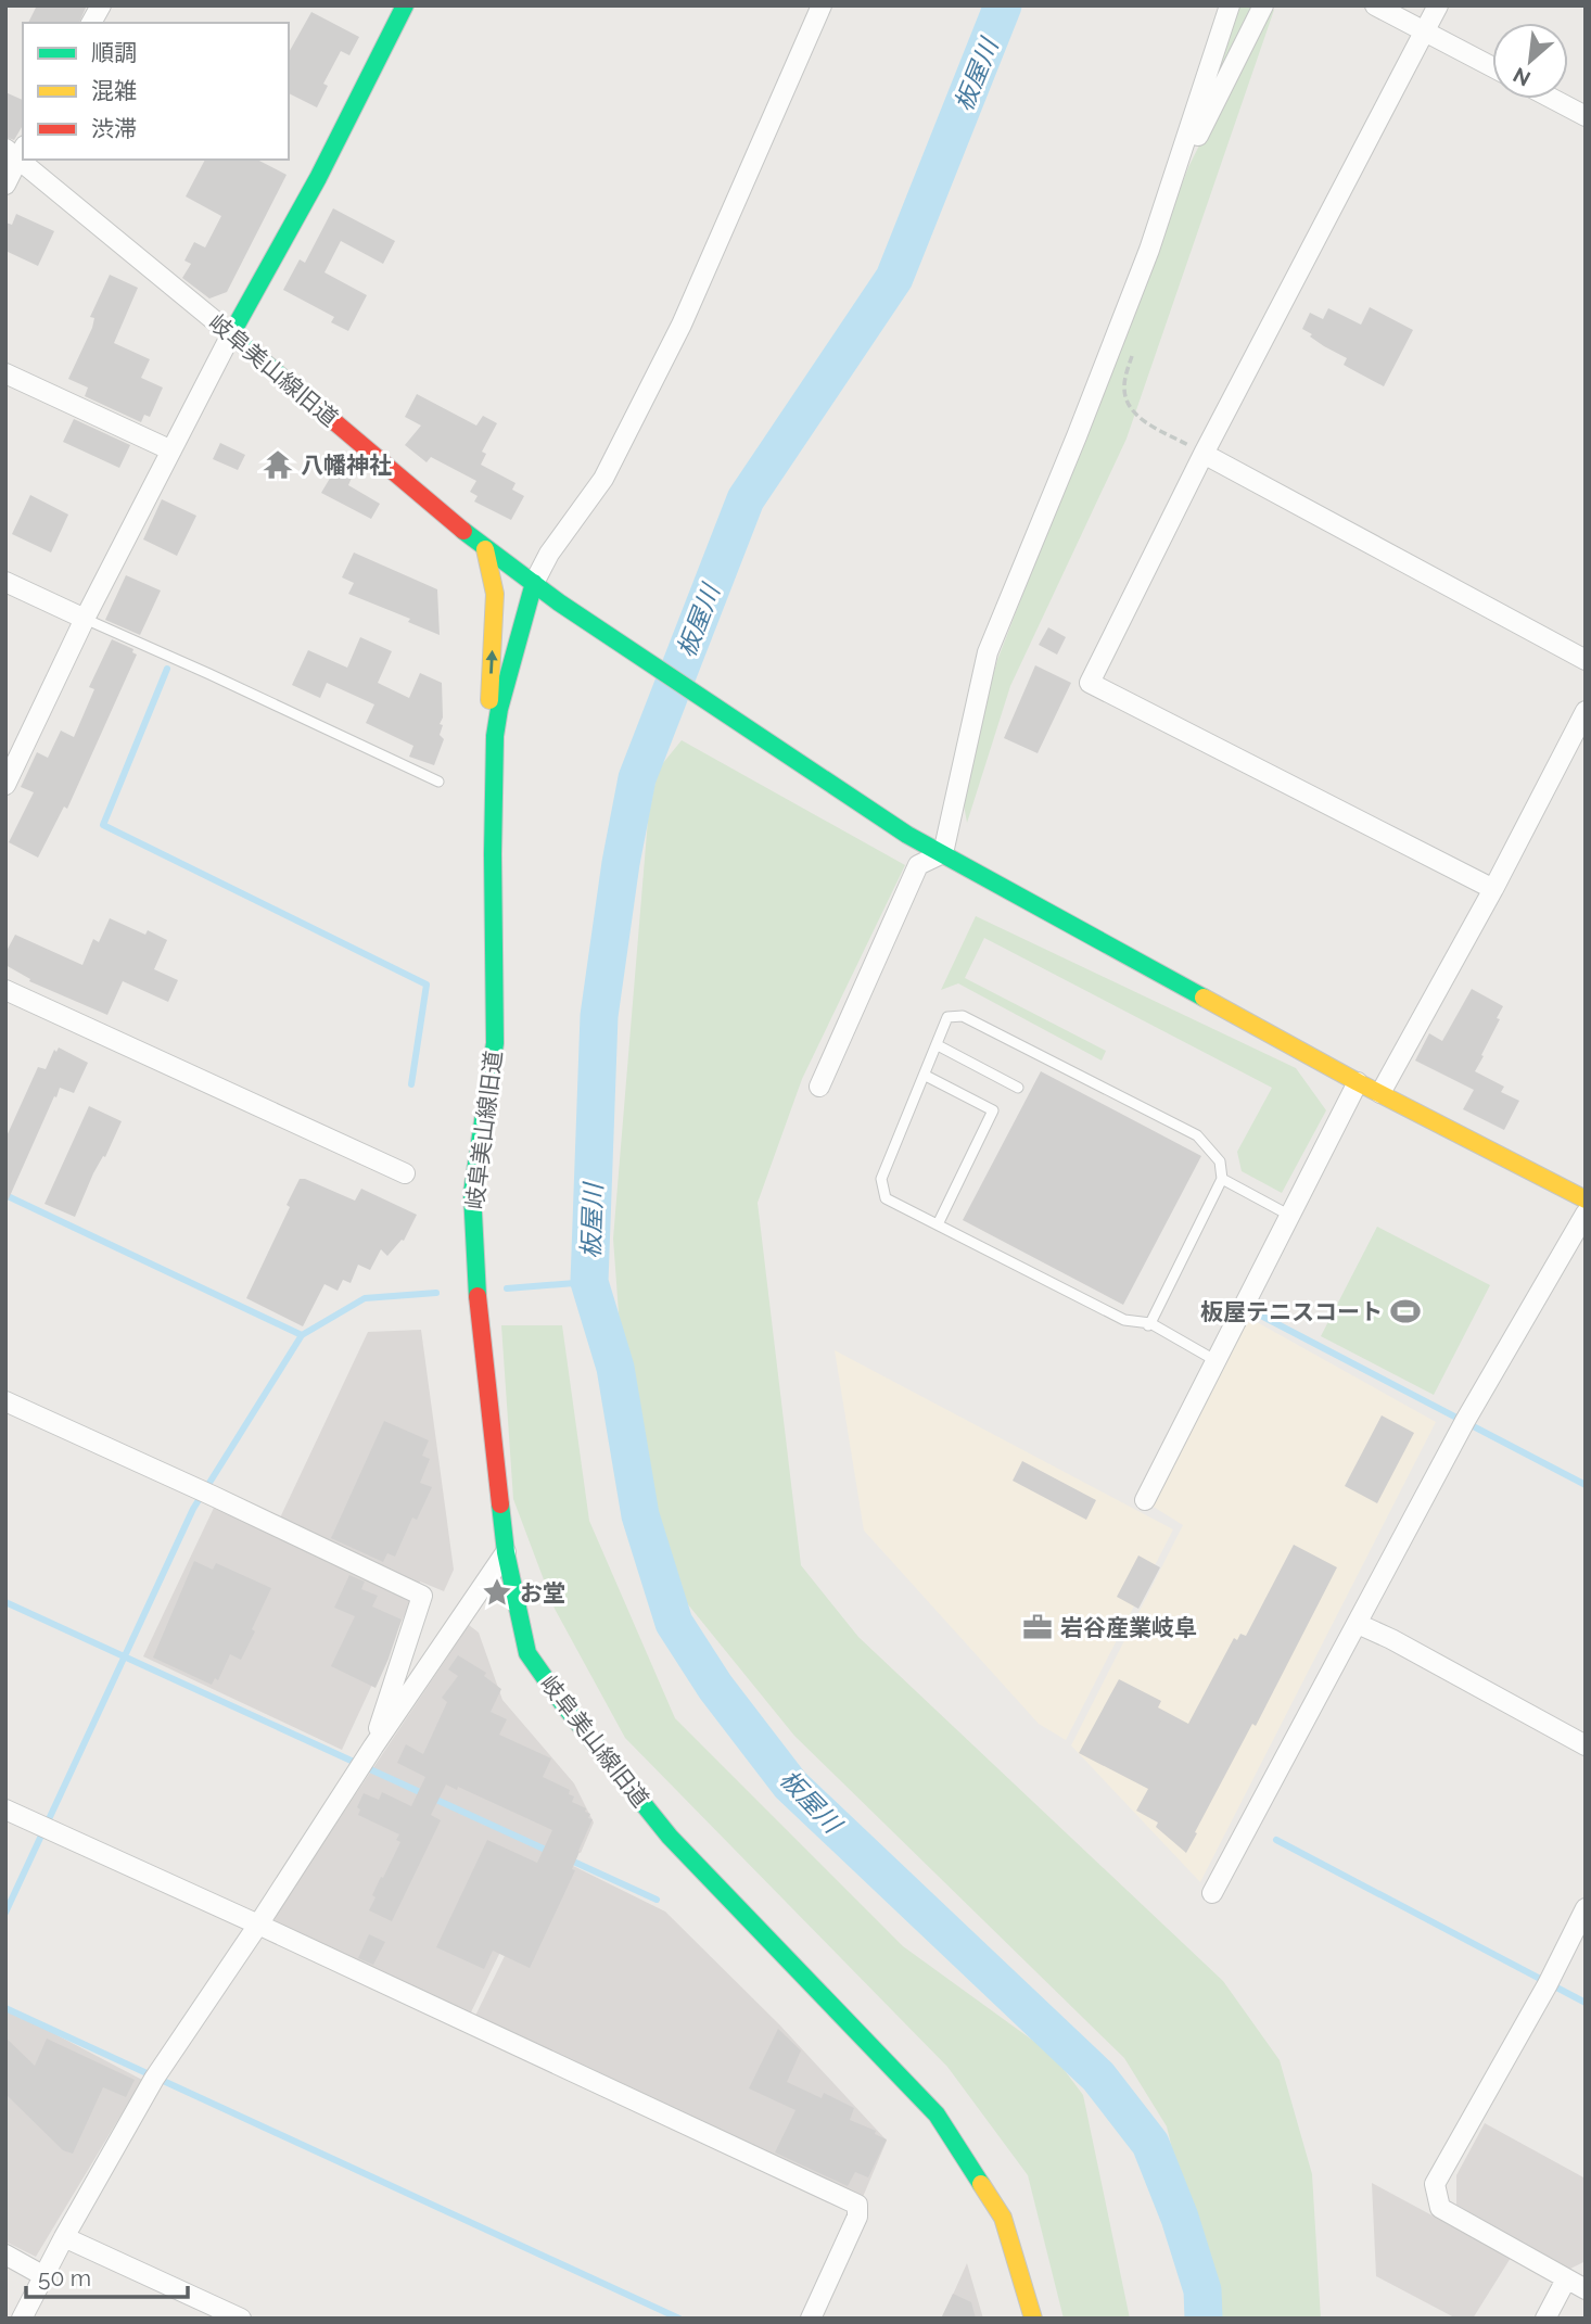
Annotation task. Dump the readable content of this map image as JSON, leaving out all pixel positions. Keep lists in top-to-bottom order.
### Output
{
  "streets": {
    "street": ["岐阜美山線旧道"]
  },
  "water": ["板屋川"],
  "places": {
    "temple": ["八幡神社"],
    "sports": ["板屋テニスコート"],
    "place": ["お堂"],
    "office": ["岩谷産業岐阜"]
  },
  "legend": ["順調", "混雑", "渋滞"],
  "scale_bar": "50 m",
  "north": "bottom left"
}
